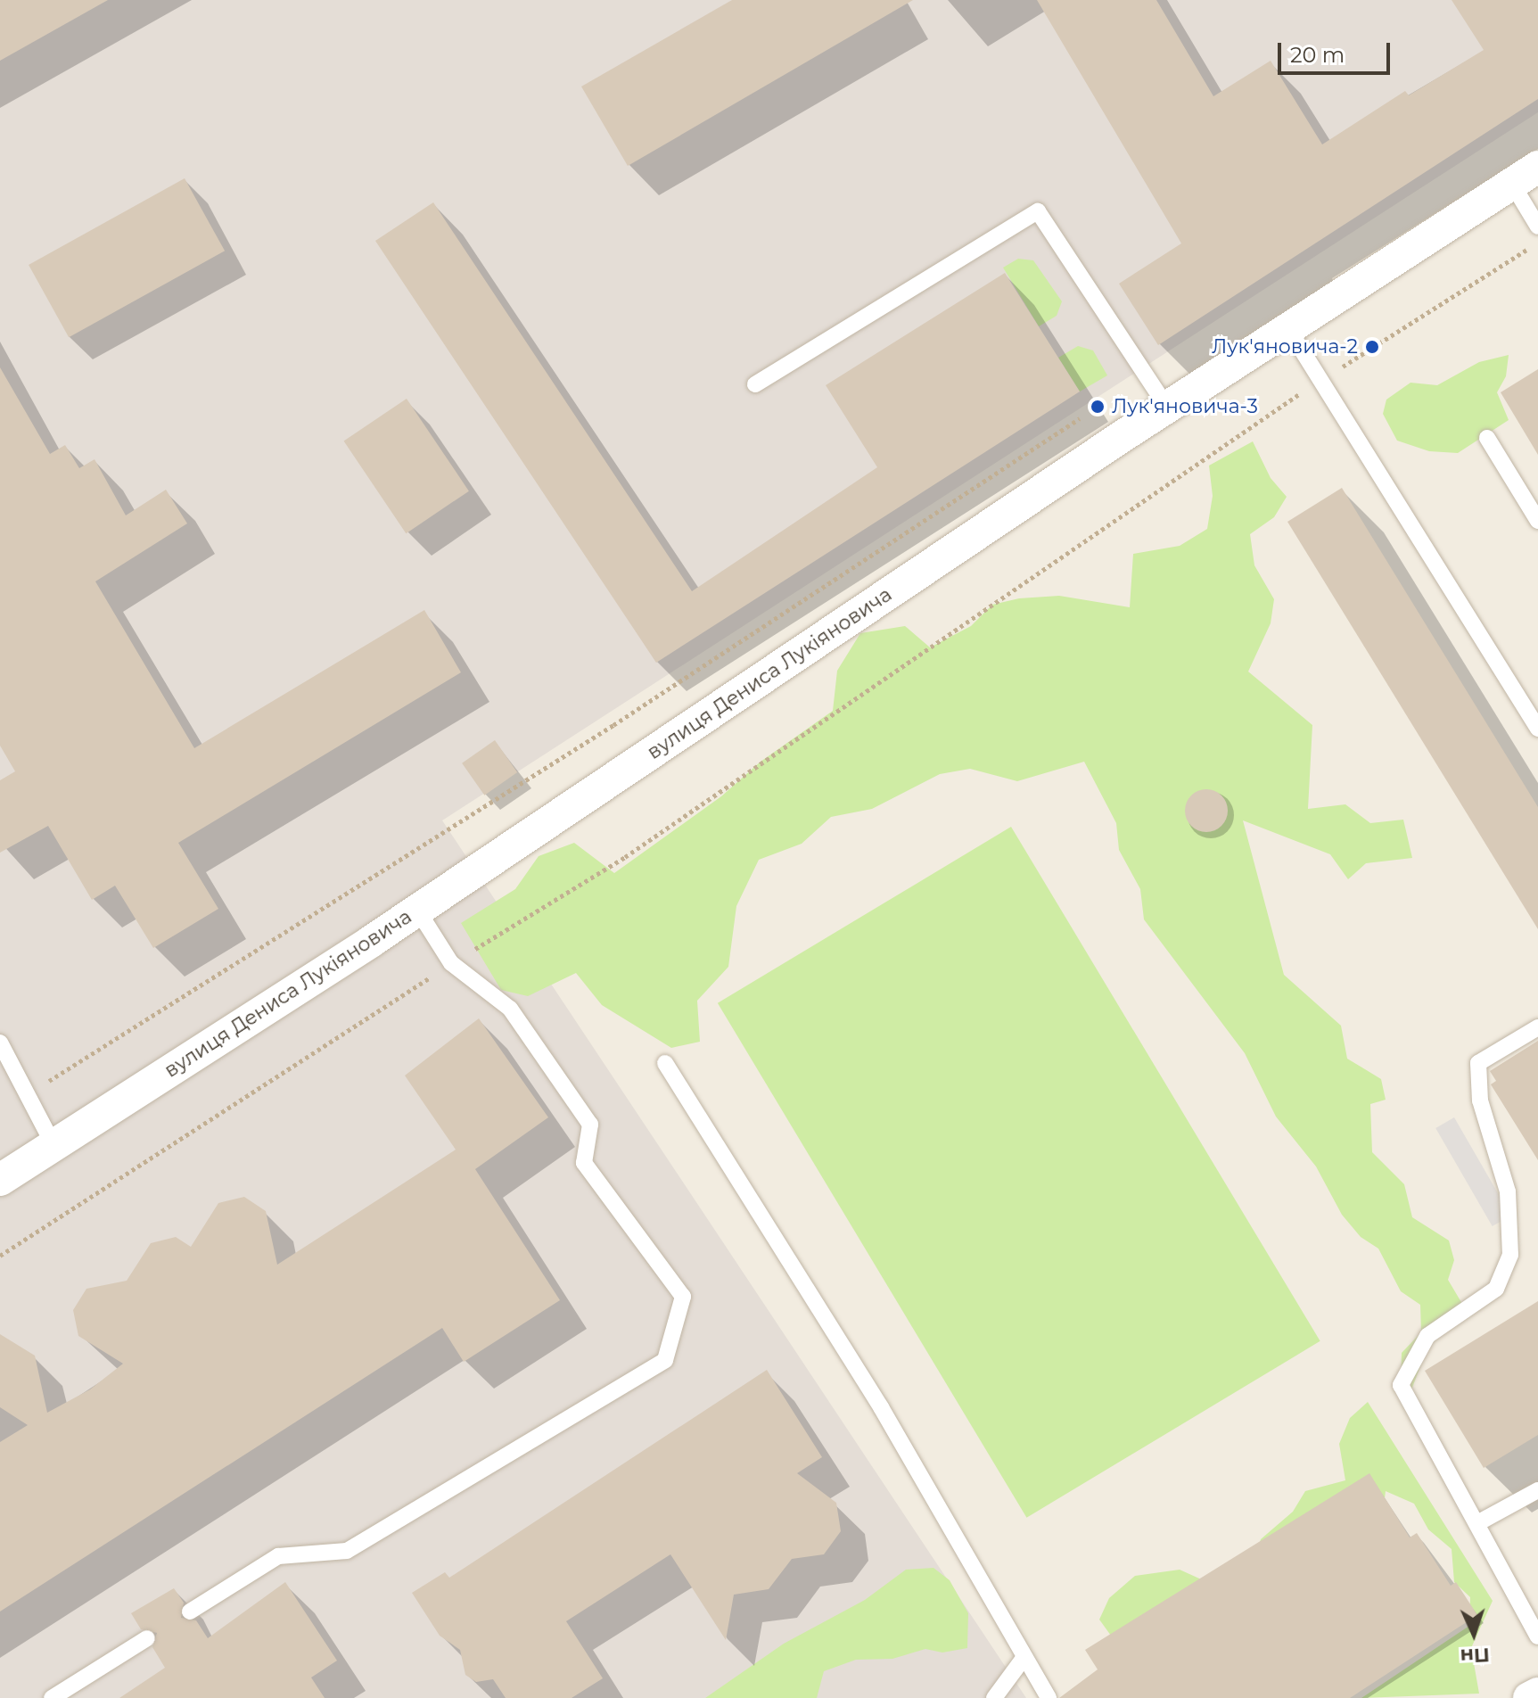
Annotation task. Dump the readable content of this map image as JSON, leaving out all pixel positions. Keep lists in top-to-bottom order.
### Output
{
  "streets": {
    "street": ["вулиця Дениса Лукіяновича"]
  },
  "places": ["Лук'яновича-2", "Лук'яновича-3"],
  "scale_bar": "20 m",
  "north": "bottom"
}
